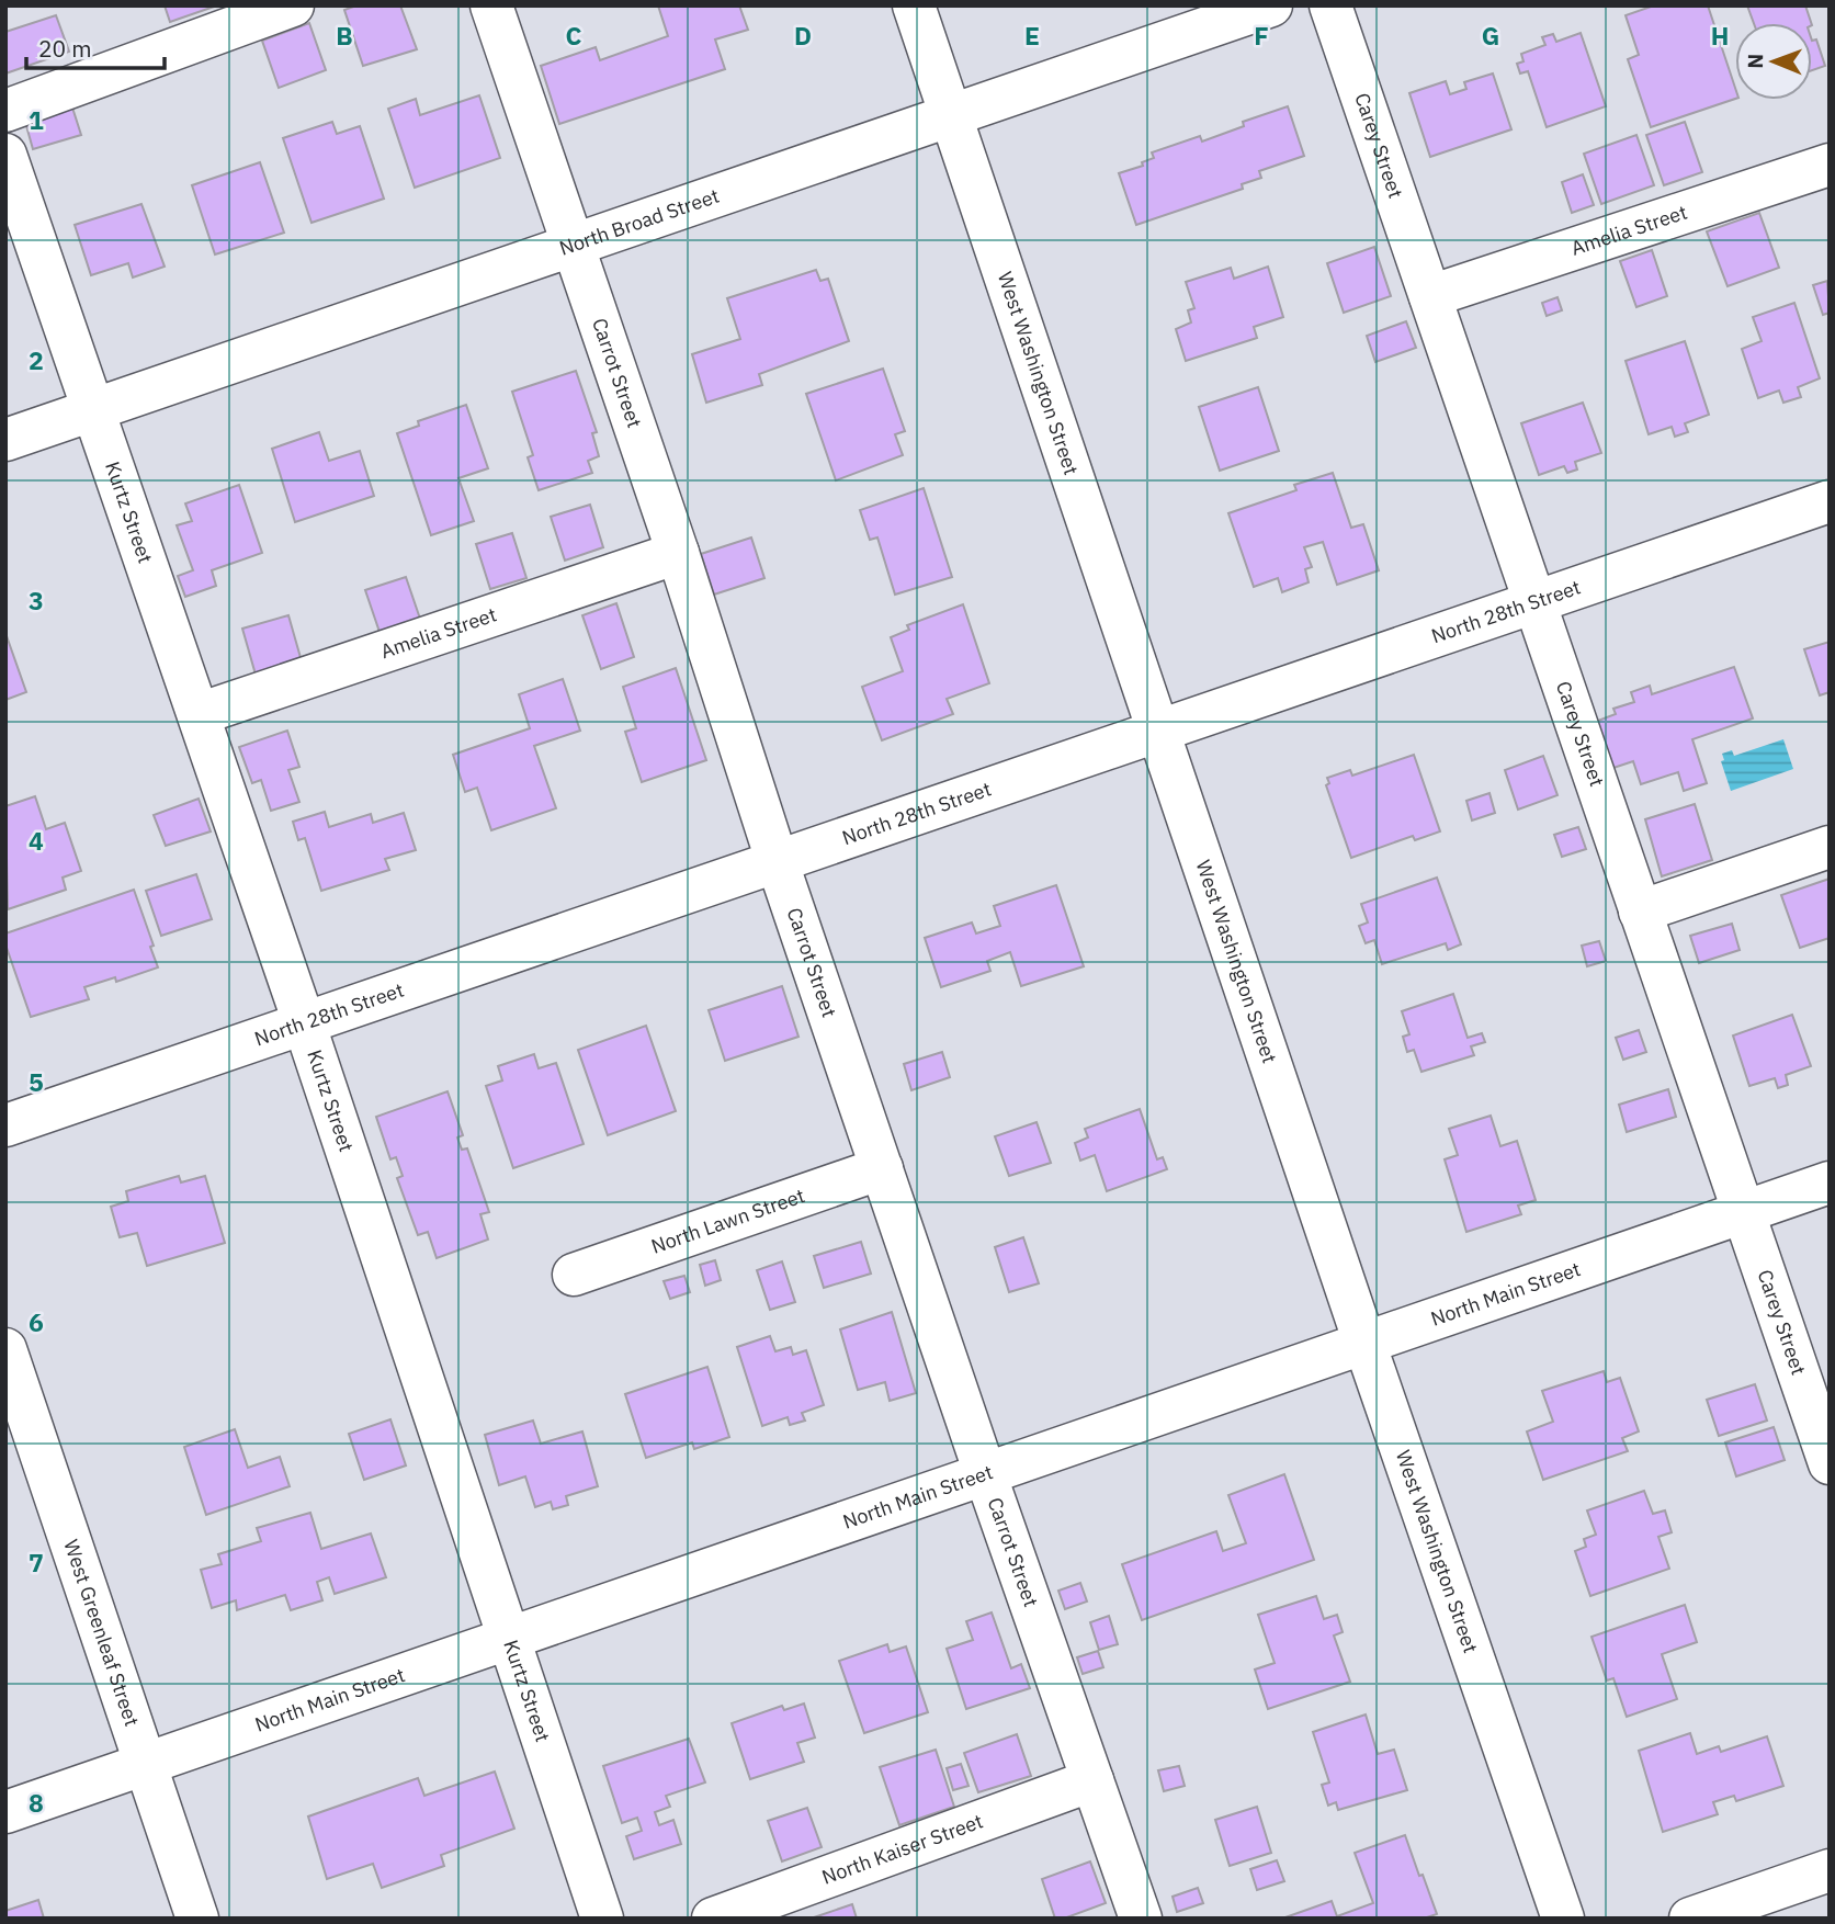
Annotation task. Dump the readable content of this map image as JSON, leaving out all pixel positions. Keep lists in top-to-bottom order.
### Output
{
  "streets": {
    "street": [
      "Carey Street",
      "North Broad Street",
      "Amelia Street",
      "Carrot Street",
      "West Washington Street",
      "Kurtz Street",
      "North 28th Street",
      "North Lawn Street",
      "North Main Street",
      "West Greenleaf Street",
      "North Kaiser Street"
    ]
  },
  "crossings": [
    ["Carey Street", "Amelia Street"],
    ["Carey Street", "North 28th Street"],
    ["Carey Street", "North Main Street"],
    ["North Broad Street", "Carrot Street"],
    ["North Broad Street", "West Washington Street"],
    ["North Broad Street", "Kurtz Street"],
    ["Amelia Street", "Carrot Street"],
    ["Amelia Street", "Kurtz Street"],
    ["Carrot Street", "North 28th Street"],
    ["Carrot Street", "North Lawn Street"],
    ["Carrot Street", "North Main Street"],
    ["Carrot Street", "North Kaiser Street"],
    ["West Washington Street", "North 28th Street"],
    ["West Washington Street", "North Main Street"],
    ["Kurtz Street", "North 28th Street"],
    ["Kurtz Street", "North Main Street"],
    ["North Main Street", "West Greenleaf Street"]
  ],
  "scale_bar": "20 m",
  "north": "left",
  "grid": {
    "columns": [
      "B",
      "C",
      "D",
      "E",
      "F",
      "G",
      "H"
    ],
    "rows": [
      "1",
      "2",
      "3",
      "4",
      "5",
      "6",
      "7",
      "8"
    ]
  }
}
